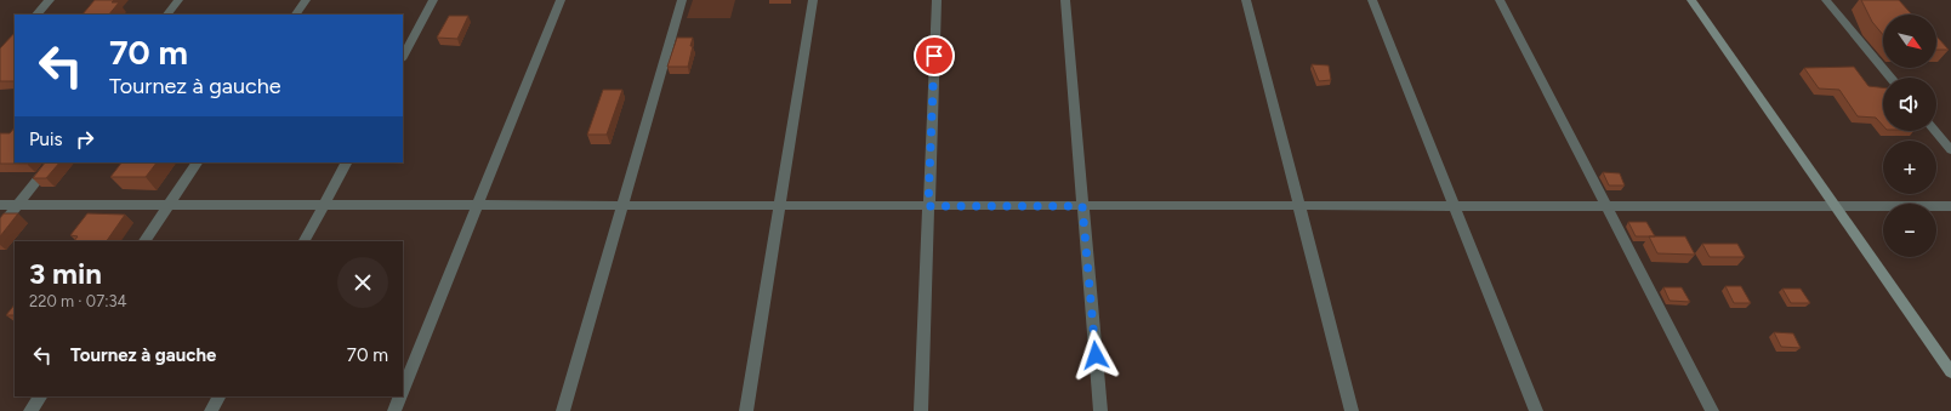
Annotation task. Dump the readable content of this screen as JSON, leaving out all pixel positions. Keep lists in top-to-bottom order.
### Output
{
  "north": "bottom right",
  "page": {
    "map_buttons": ["+", "−"],
    "turn": ["70 m", "Tournez à gauche"],
    "then": "Puis",
    "heading": ["3 min", "220 m · 07:34"],
    "list": [
      {
        "name": "Tournez à gauche",
        "value": "70 m"
      }
    ]
  }
}
